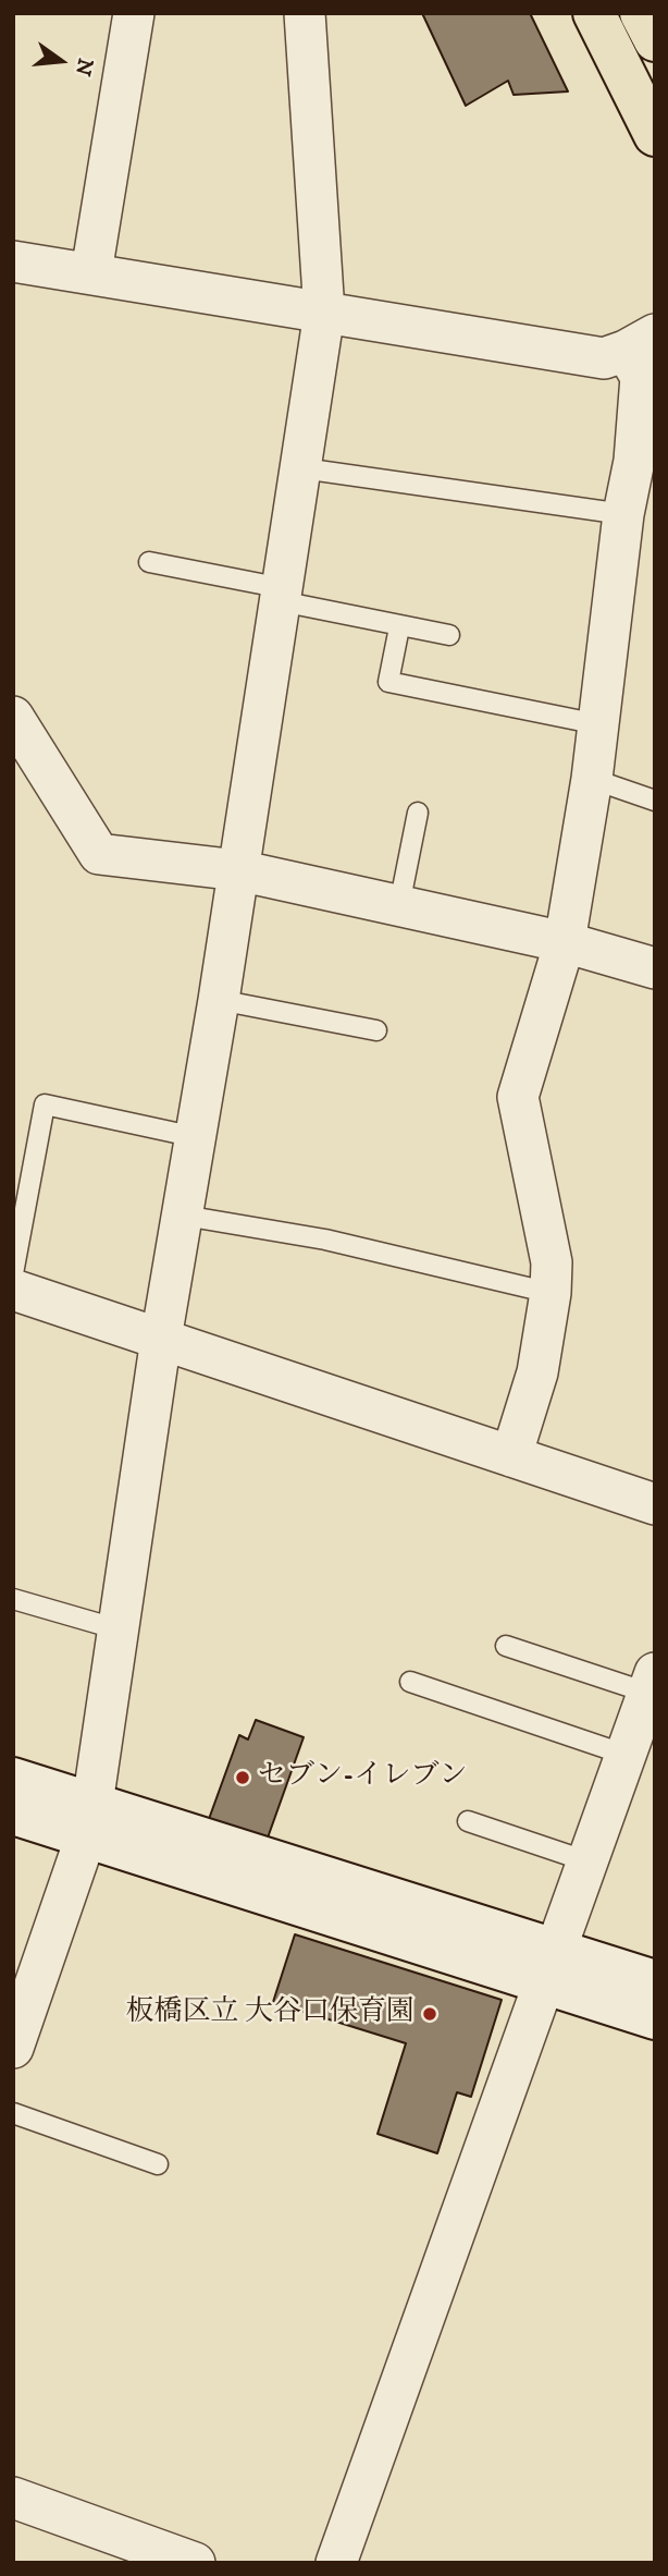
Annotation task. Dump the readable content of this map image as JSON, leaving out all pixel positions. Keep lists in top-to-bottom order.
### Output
{
  "places": ["セブン-イレブン", "板橋区立 大谷口保育園"],
  "north": "right"
}
